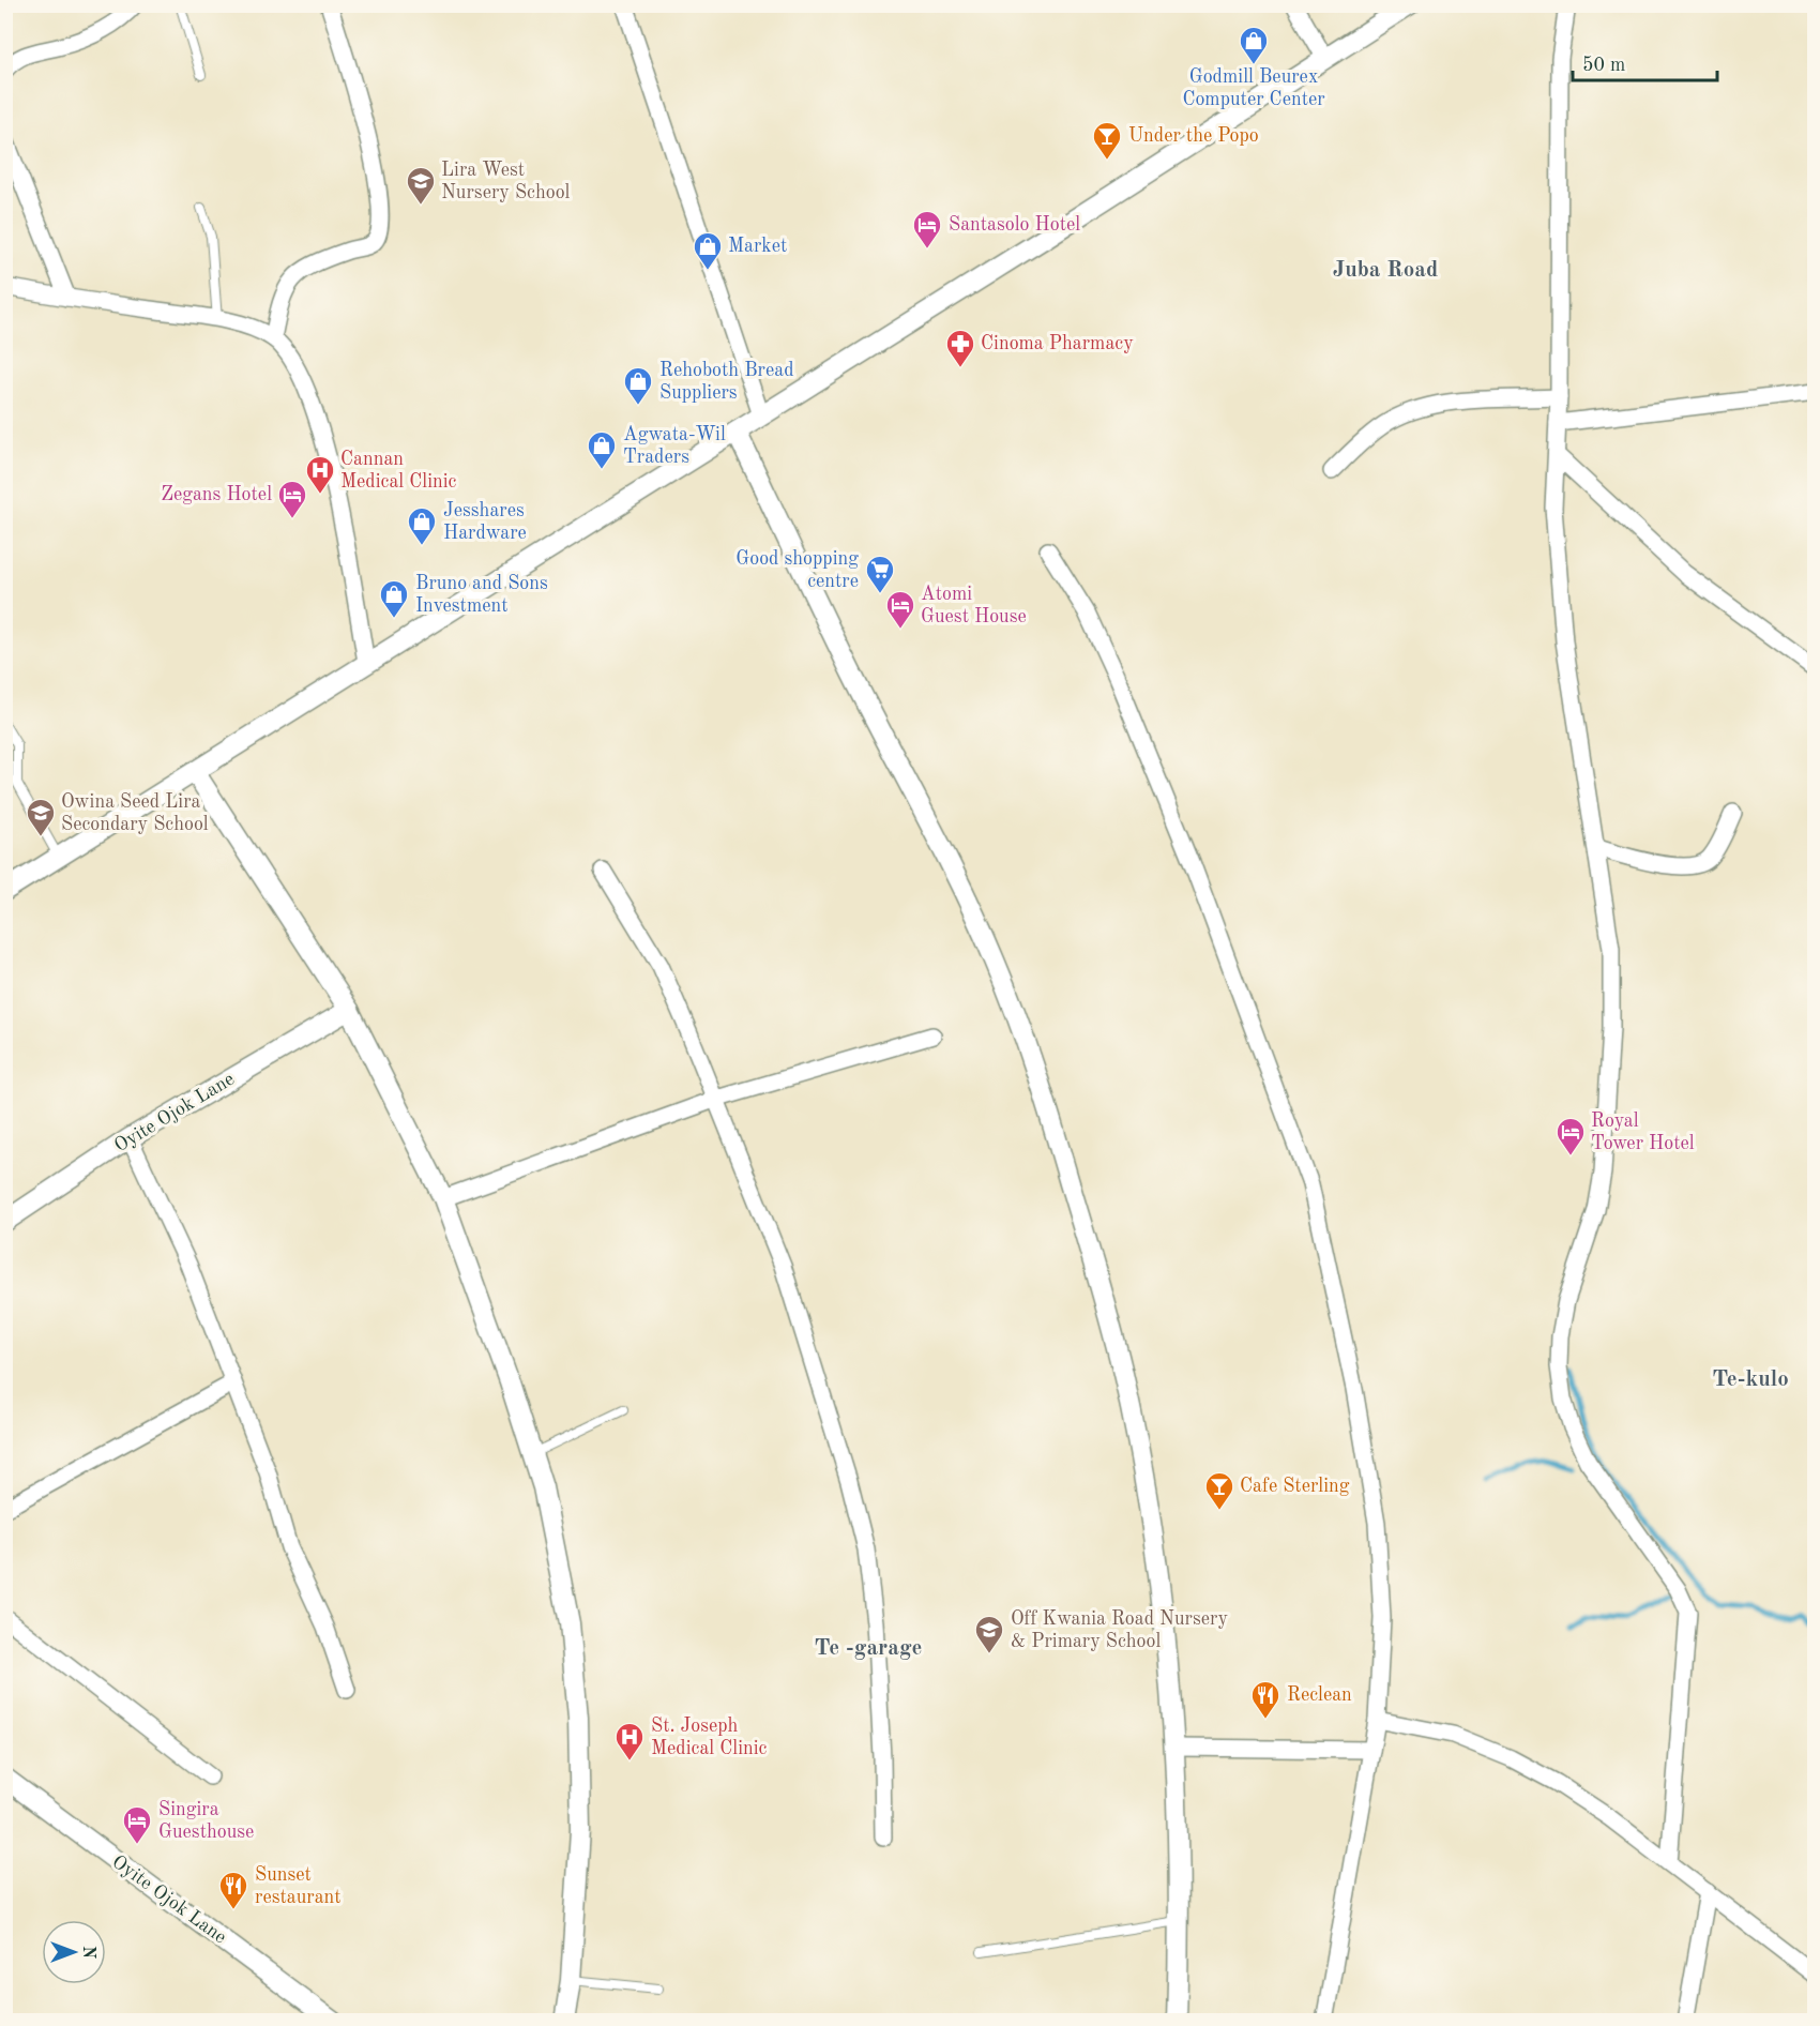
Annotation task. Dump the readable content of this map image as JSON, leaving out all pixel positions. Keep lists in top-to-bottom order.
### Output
{
  "streets": {
    "street": ["Oyite Ojok Lane"]
  },
  "districts": ["Juba Road", "Te-kulo", "Te -garage"],
  "places": {
    "shop": [
      "Godmill Beurex Computer Center",
      "Market",
      "Rehoboth Bread Suppliers",
      "Agwata-Wil Traders",
      "Jesshares Hardware",
      "Bruno and Sons Investment"
    ],
    "bar": ["Under the Popo", "Cafe Sterling"],
    "school or university": ["Lira West Nursery School", "Owina Seed Lira Secondary School", "Off Kwania Road Nursery & Primary School"],
    "hotel": [
      "Santasolo Hotel",
      "Zegans Hotel",
      "Atomi Guest House",
      "Royal Tower Hotel",
      "Singira Guesthouse"
    ],
    "pharmacy": ["Cinoma Pharmacy"],
    "hospital": ["Cannan Medical Clinic", "St. Joseph Medical Clinic"],
    "supermarket": ["Good shopping centre"],
    "restaurant": ["Reclean", "Sunset restaurant"]
  },
  "scale_bar": "50 m",
  "north": "right"
}
